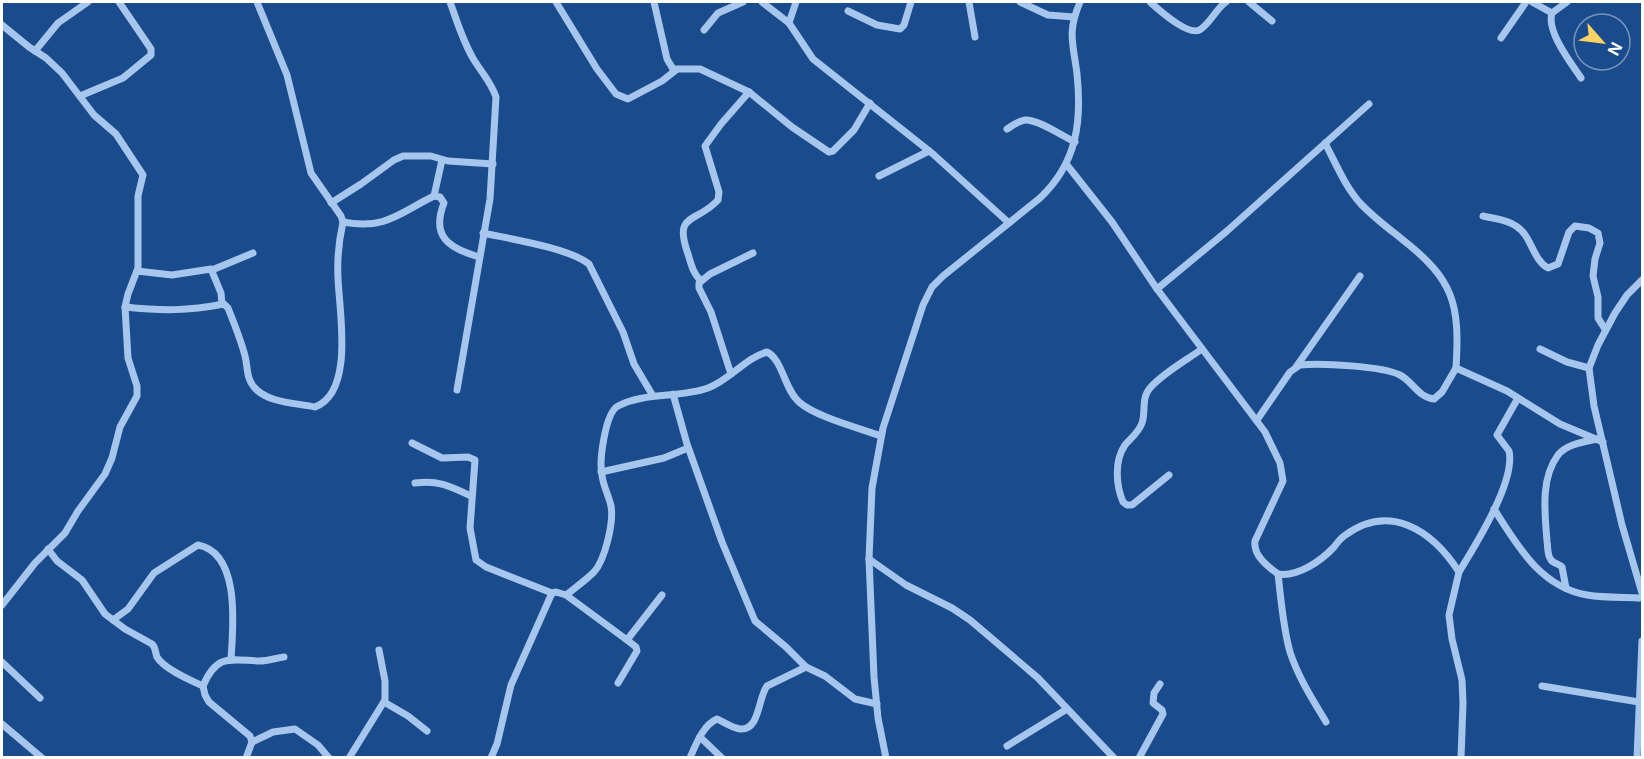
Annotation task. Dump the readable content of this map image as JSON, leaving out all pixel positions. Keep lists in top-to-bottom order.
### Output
{
  "north": "bottom right"
}
